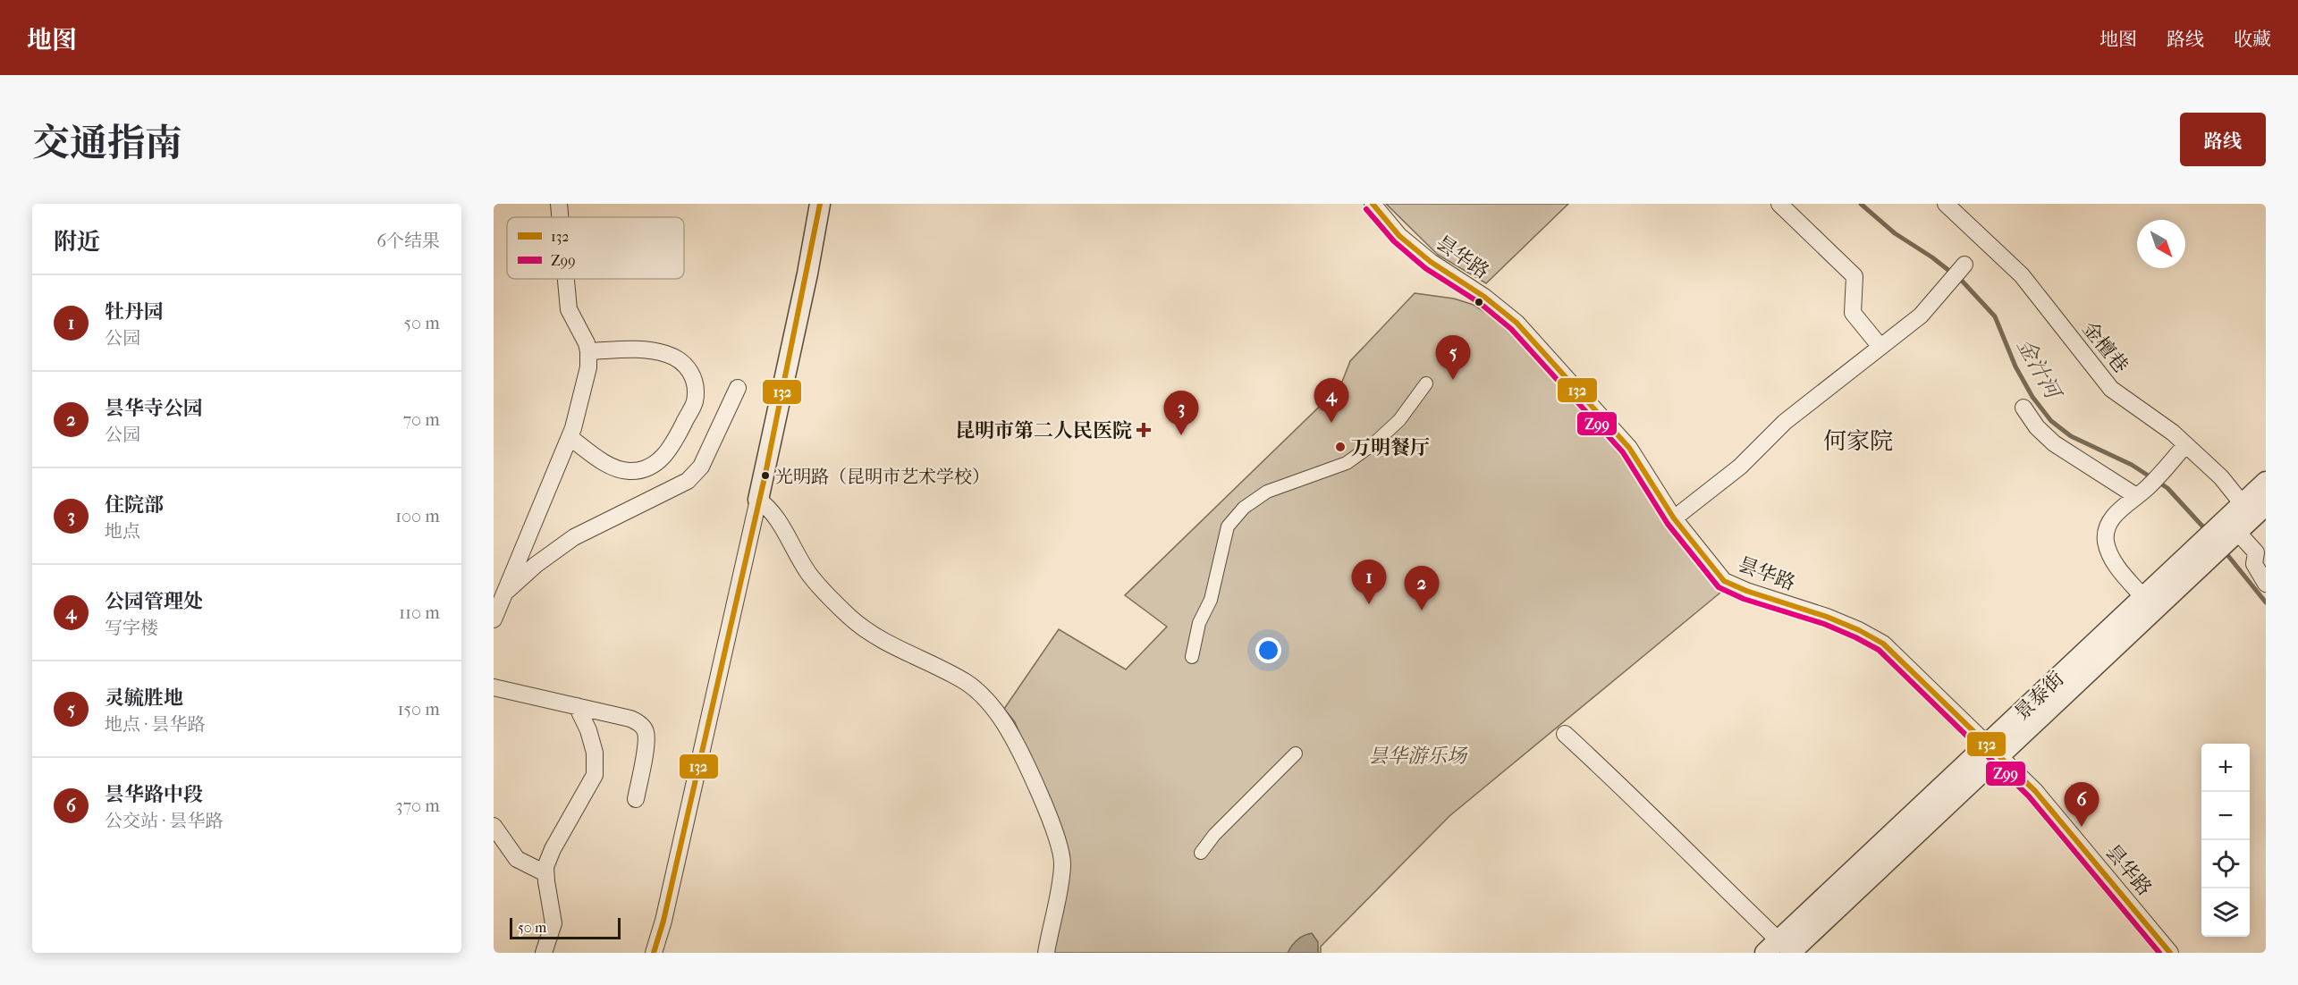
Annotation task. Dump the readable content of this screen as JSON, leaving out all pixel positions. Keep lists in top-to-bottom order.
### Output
{
  "streets": {
    "street": ["昙华路", "金檀巷", "景泰街"]
  },
  "crossings": [
    ["昙华路", "景泰街"],
    ["金檀巷", "景泰街"]
  ],
  "districts": ["何家院"],
  "water": ["金汁河"],
  "parks": ["昙华游乐场"],
  "places": {
    "health": ["昆明市第二人民医院"],
    "other": ["万明餐厅", "光明路（昆明市艺术学校）"]
  },
  "lines": ["transit line 132", "transit line Z99"],
  "legend": ["132", "Z99"],
  "scale_bar": "50 m",
  "north": "bottom right",
  "page": {
    "header": "地图",
    "nav": ["地图", "路线", "收藏"],
    "title": "交通指南",
    "buttons": "路线",
    "heading": ["附近", "6个结果"],
    "list": [
      {
        "mark": "1",
        "name": "牡丹园",
        "note": "公园",
        "value": "50 m"
      },
      {
        "mark": "2",
        "name": "昙华寺公园",
        "note": "公园",
        "value": "70 m"
      },
      {
        "mark": "3",
        "name": "住院部",
        "note": "地点",
        "value": "100 m"
      },
      {
        "mark": "4",
        "name": "公园管理处",
        "note": "写字楼",
        "value": "110 m"
      },
      {
        "mark": "5",
        "name": "灵毓胜地",
        "note": "地点 · 昙华路",
        "value": "150 m"
      },
      {
        "mark": "6",
        "name": "昙华路中段",
        "note": "公交站 · 昙华路",
        "value": "370 m"
      }
    ],
    "pins": [
      "5",
      "4",
      "3",
      "1",
      "2",
      "6"
    ],
    "map_buttons": ["+", "−"],
    "scale": "50 m"
  }
}
